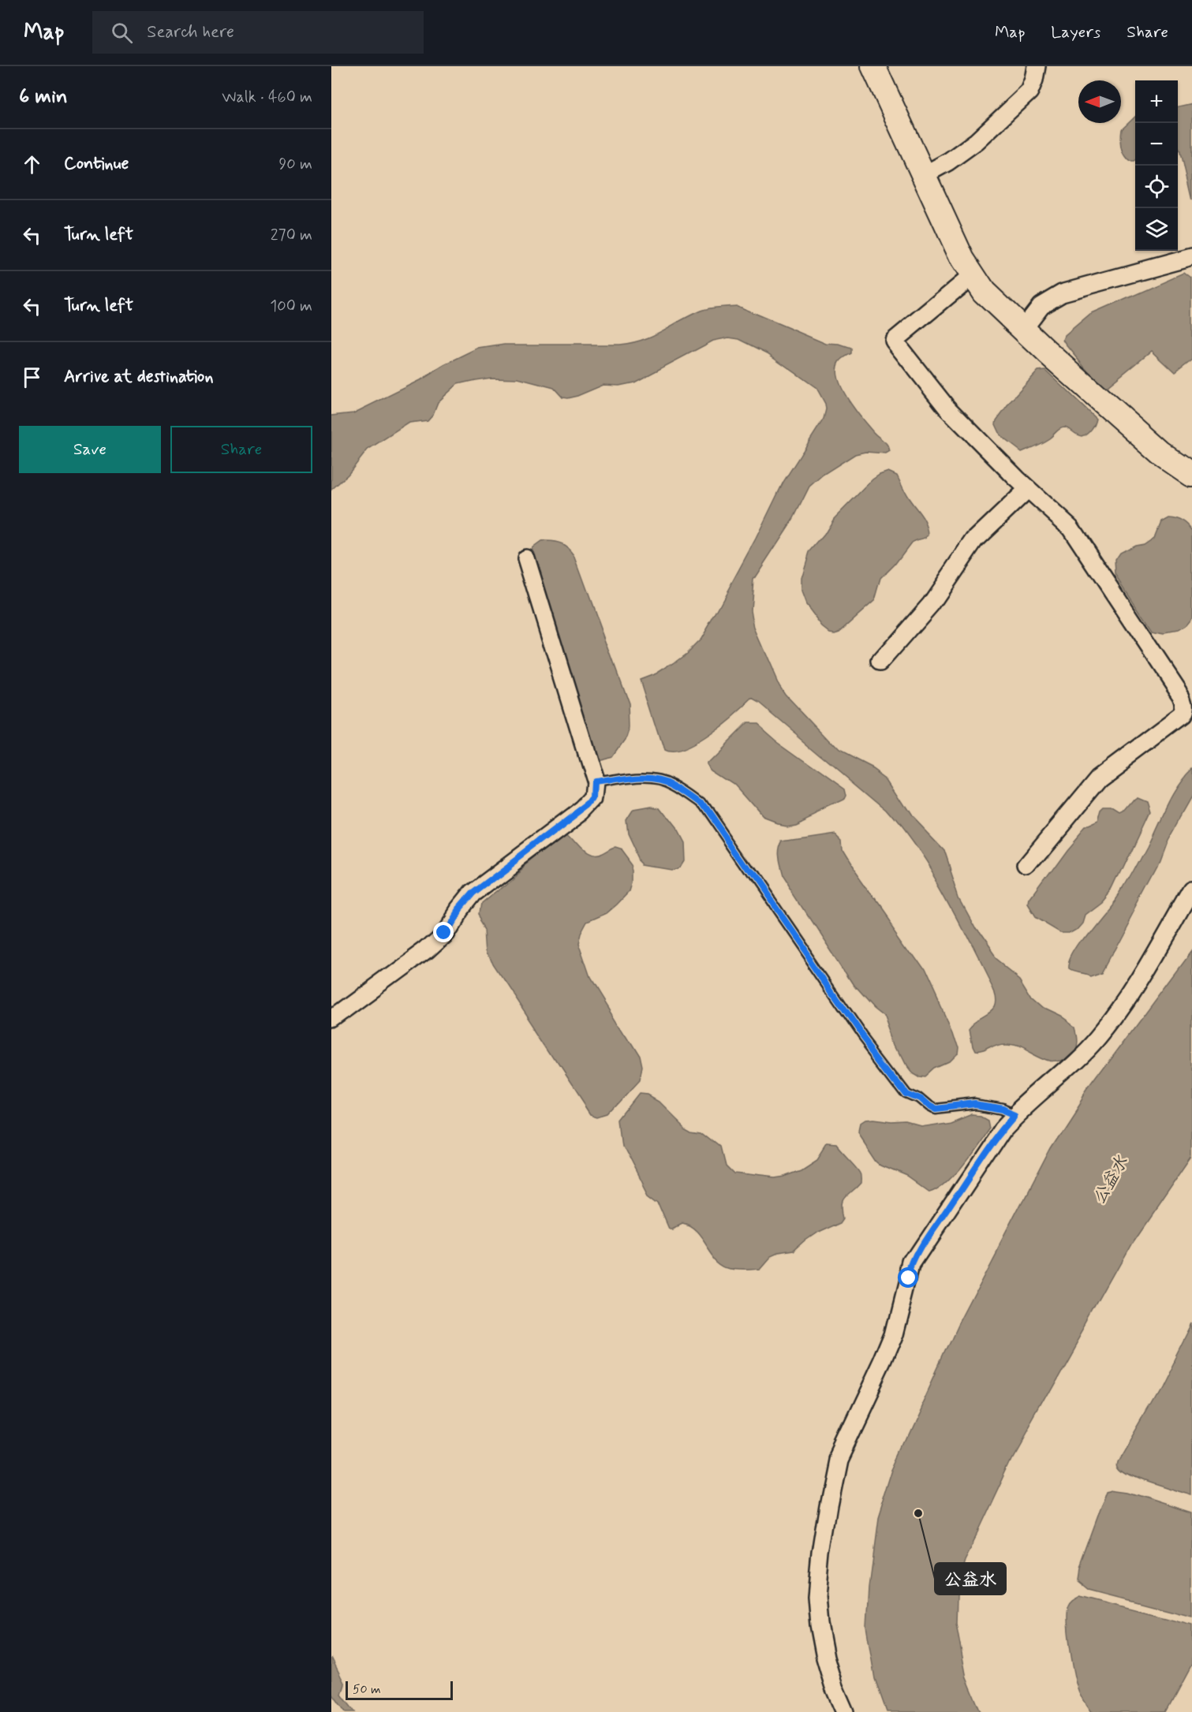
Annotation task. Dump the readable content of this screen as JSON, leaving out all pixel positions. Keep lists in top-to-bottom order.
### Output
{
  "water": ["公益水"],
  "places": ["公益水"],
  "scale_bar": "50 m",
  "north": "left",
  "page": {
    "header": "Map",
    "search": "Search here",
    "nav": ["Map", "Layers", "Share"],
    "heading": ["6 min", "Walk · 460 m"],
    "map_buttons": ["+", "−"],
    "list": [
      ["Continue", "90 m"],
      ["Turn left", "270 m"],
      ["Turn left", "100 m"],
      "Arrive at destination"
    ],
    "buttons": ["Save", "Share"],
    "scale": "50 m"
  }
}
